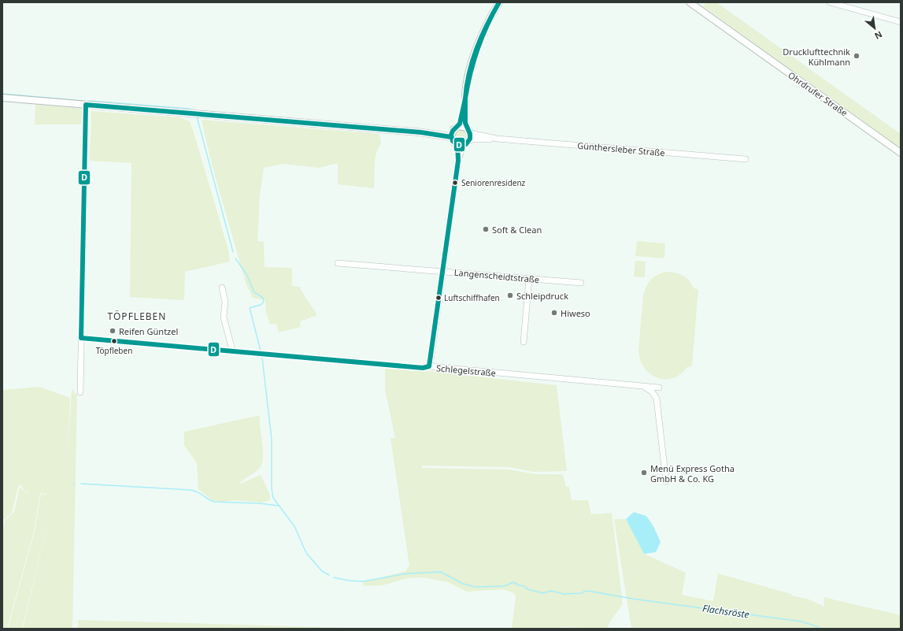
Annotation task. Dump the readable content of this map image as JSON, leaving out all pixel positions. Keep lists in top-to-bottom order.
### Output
{
  "streets": {
    "main road": ["Ohrdrufer Straße"],
    "street": ["Günthersleber Straße", "Langenscheidtstraße", "Schlegelstraße"]
  },
  "districts": ["TÖPFLEBEN"],
  "water": ["Flachsröste"],
  "places": [
    "Drucklufttechnik Kühlmann",
    "Seniorenresidenz",
    "Soft & Clean",
    "Schleipdruck",
    "Luftschiffhafen",
    "Hiweso",
    "Reifen Güntzel",
    "Töpfleben",
    "Menü Express Gotha GmbH & Co. KG"
  ],
  "lines": ["transit line D"],
  "north": "bottom right"
}
